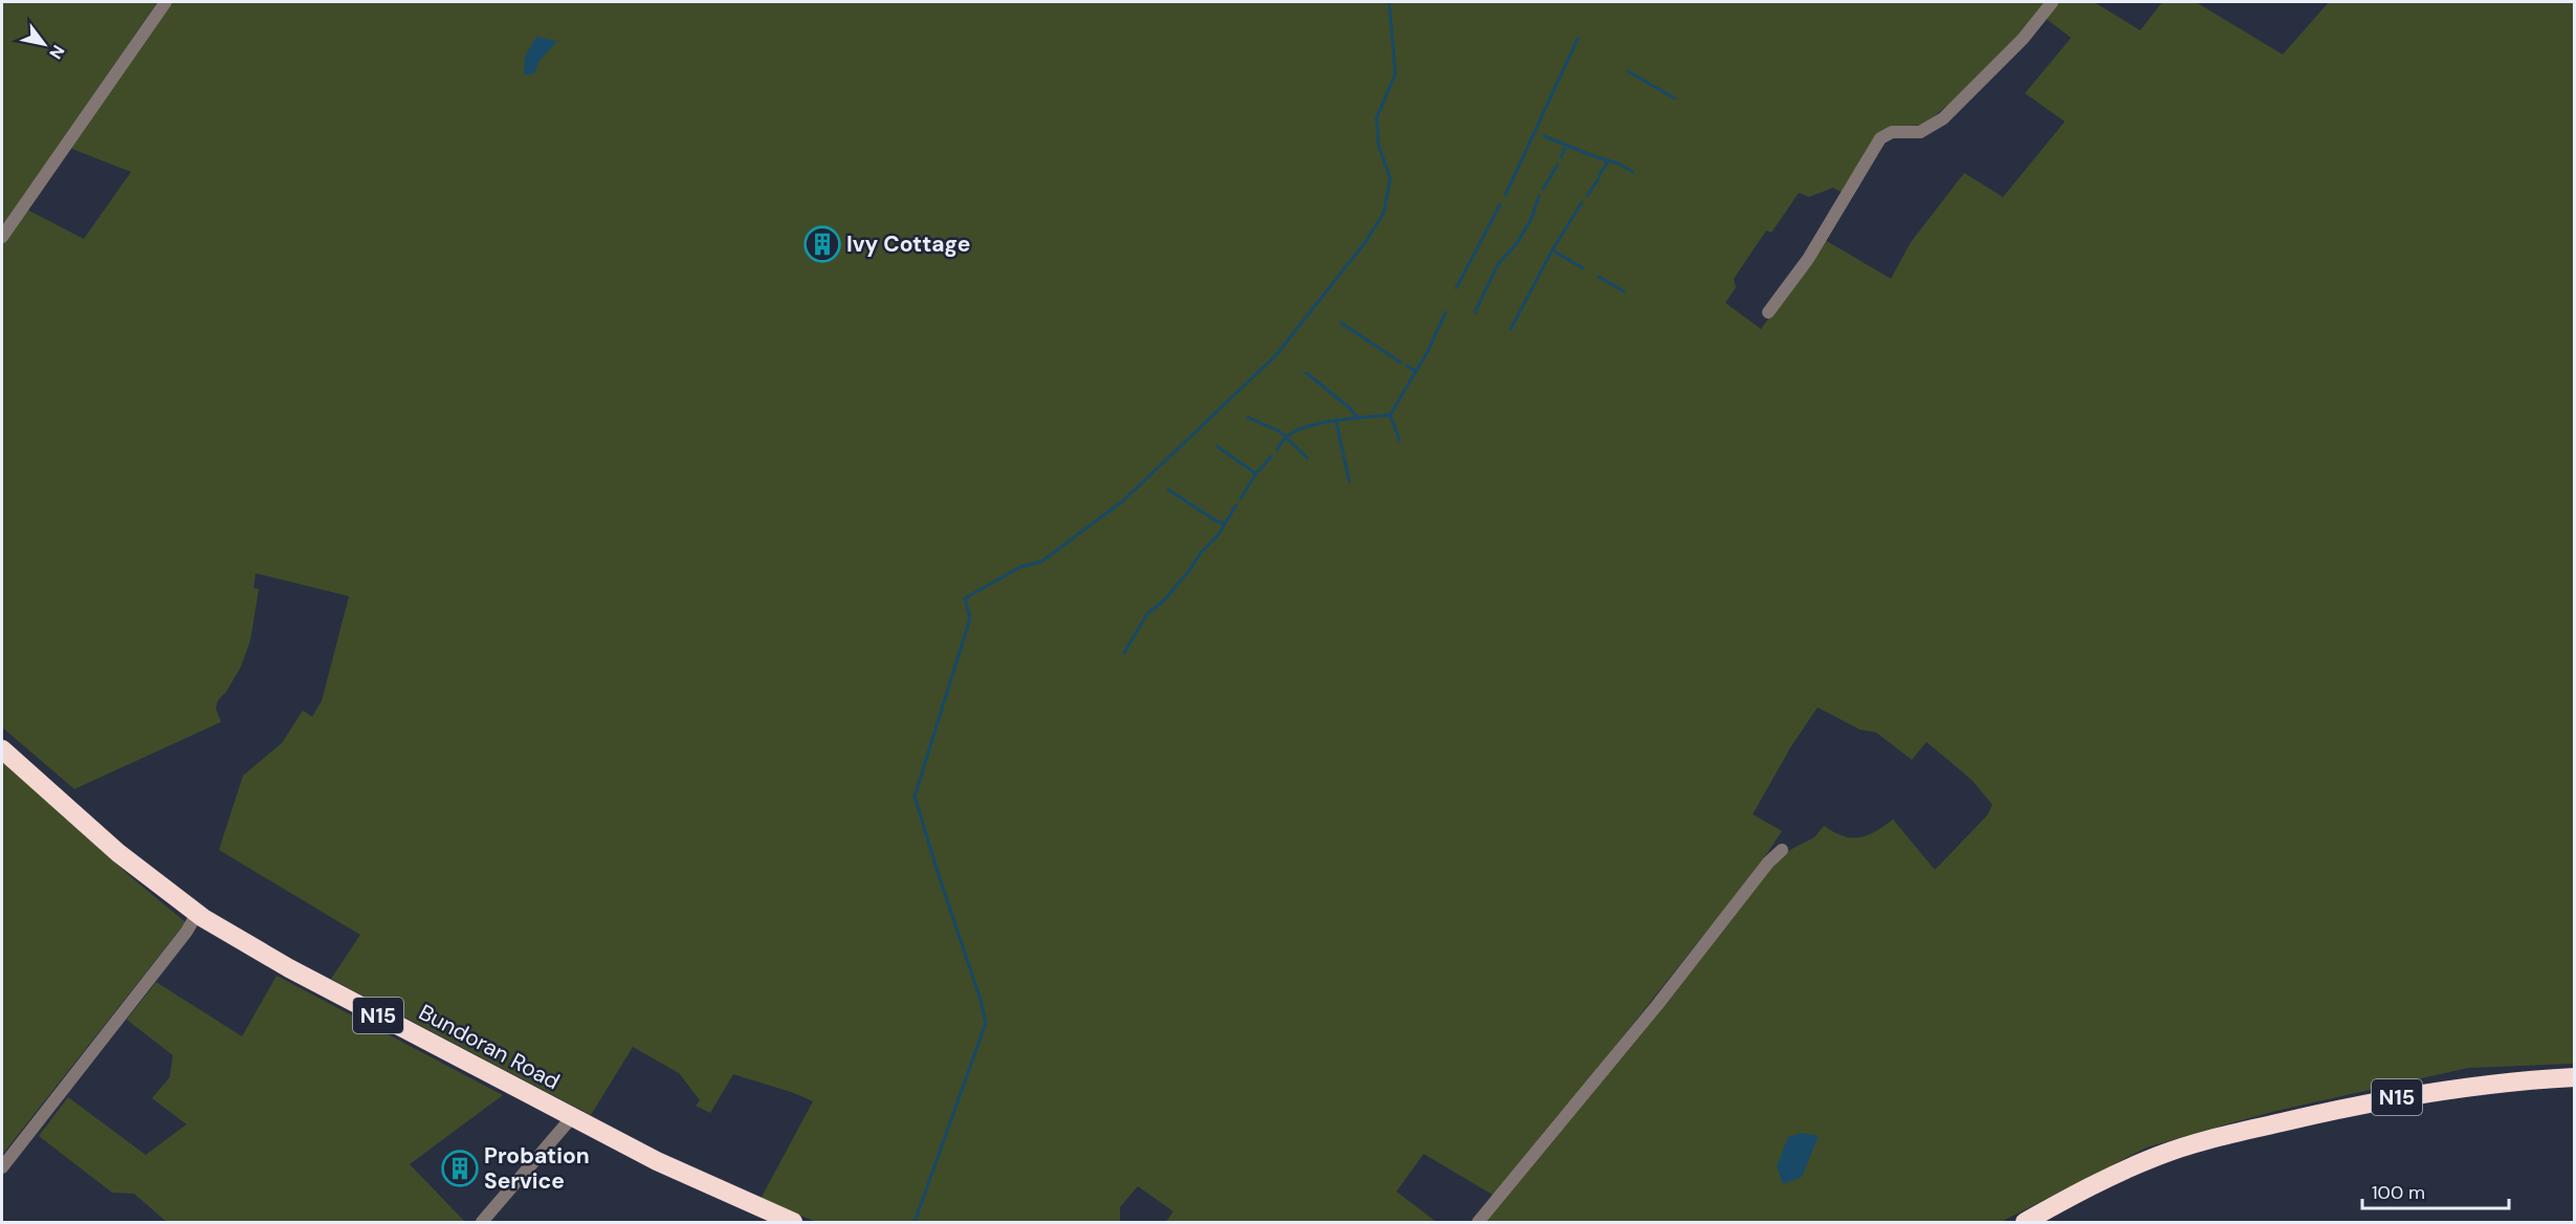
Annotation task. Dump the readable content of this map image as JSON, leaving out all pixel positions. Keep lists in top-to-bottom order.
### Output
{
  "streets": {
    "highway": ["N15", "Bundoran Road"]
  },
  "places": {
    "building": ["Ivy Cottage", "Probation Service"]
  },
  "scale_bar": "100 m",
  "north": "bottom right"
}
